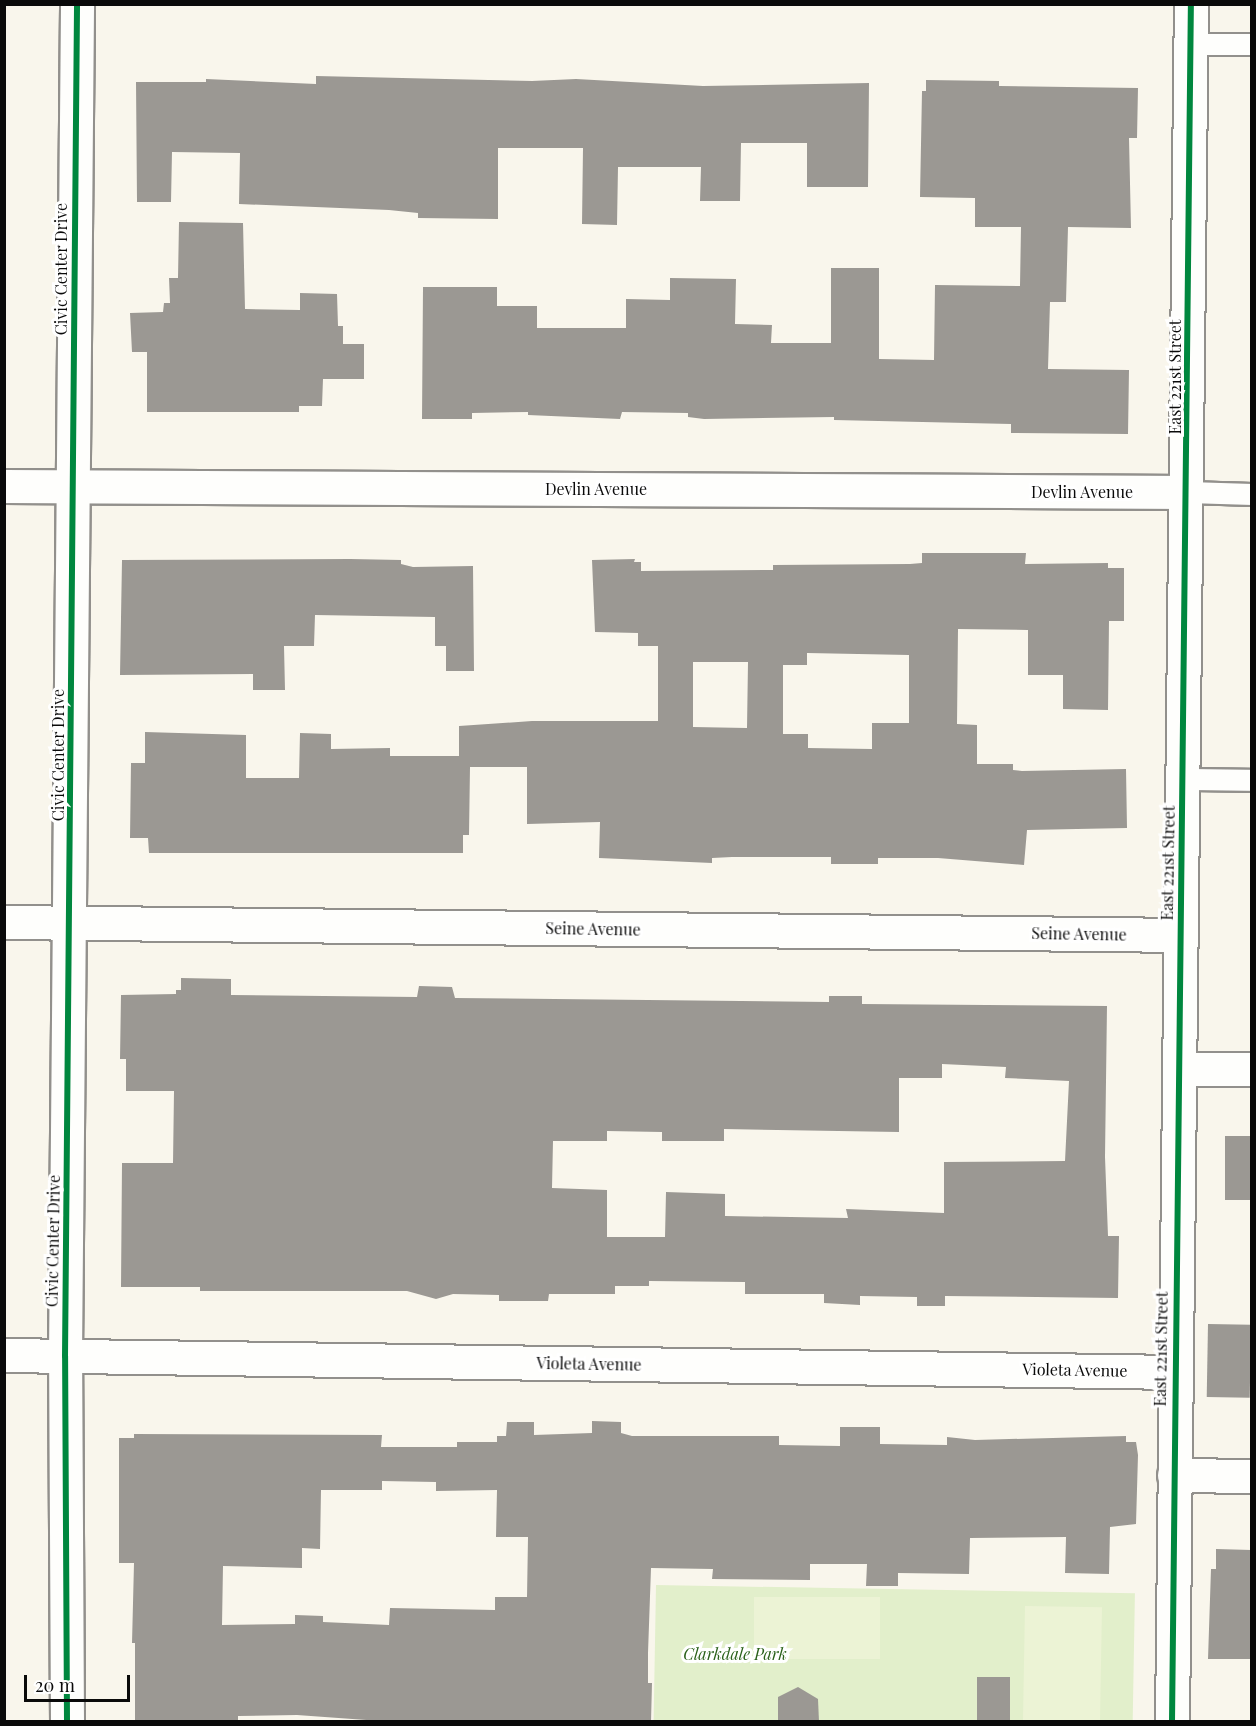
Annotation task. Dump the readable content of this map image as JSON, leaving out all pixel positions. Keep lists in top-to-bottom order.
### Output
{
  "streets": {
    "street": [
      "Civic Center Drive",
      "East 221st Street",
      "Devlin Avenue",
      "Seine Avenue",
      "Violeta Avenue"
    ]
  },
  "crossings": [
    ["Civic Center Drive", "Devlin Avenue"],
    ["Civic Center Drive", "Seine Avenue"],
    ["Civic Center Drive", "Violeta Avenue"],
    ["East 221st Street", "Devlin Avenue"],
    ["East 221st Street", "Seine Avenue"],
    ["East 221st Street", "Violeta Avenue"]
  ],
  "parks": ["Clarkdale Park"],
  "scale_bar": "20 m"
}
